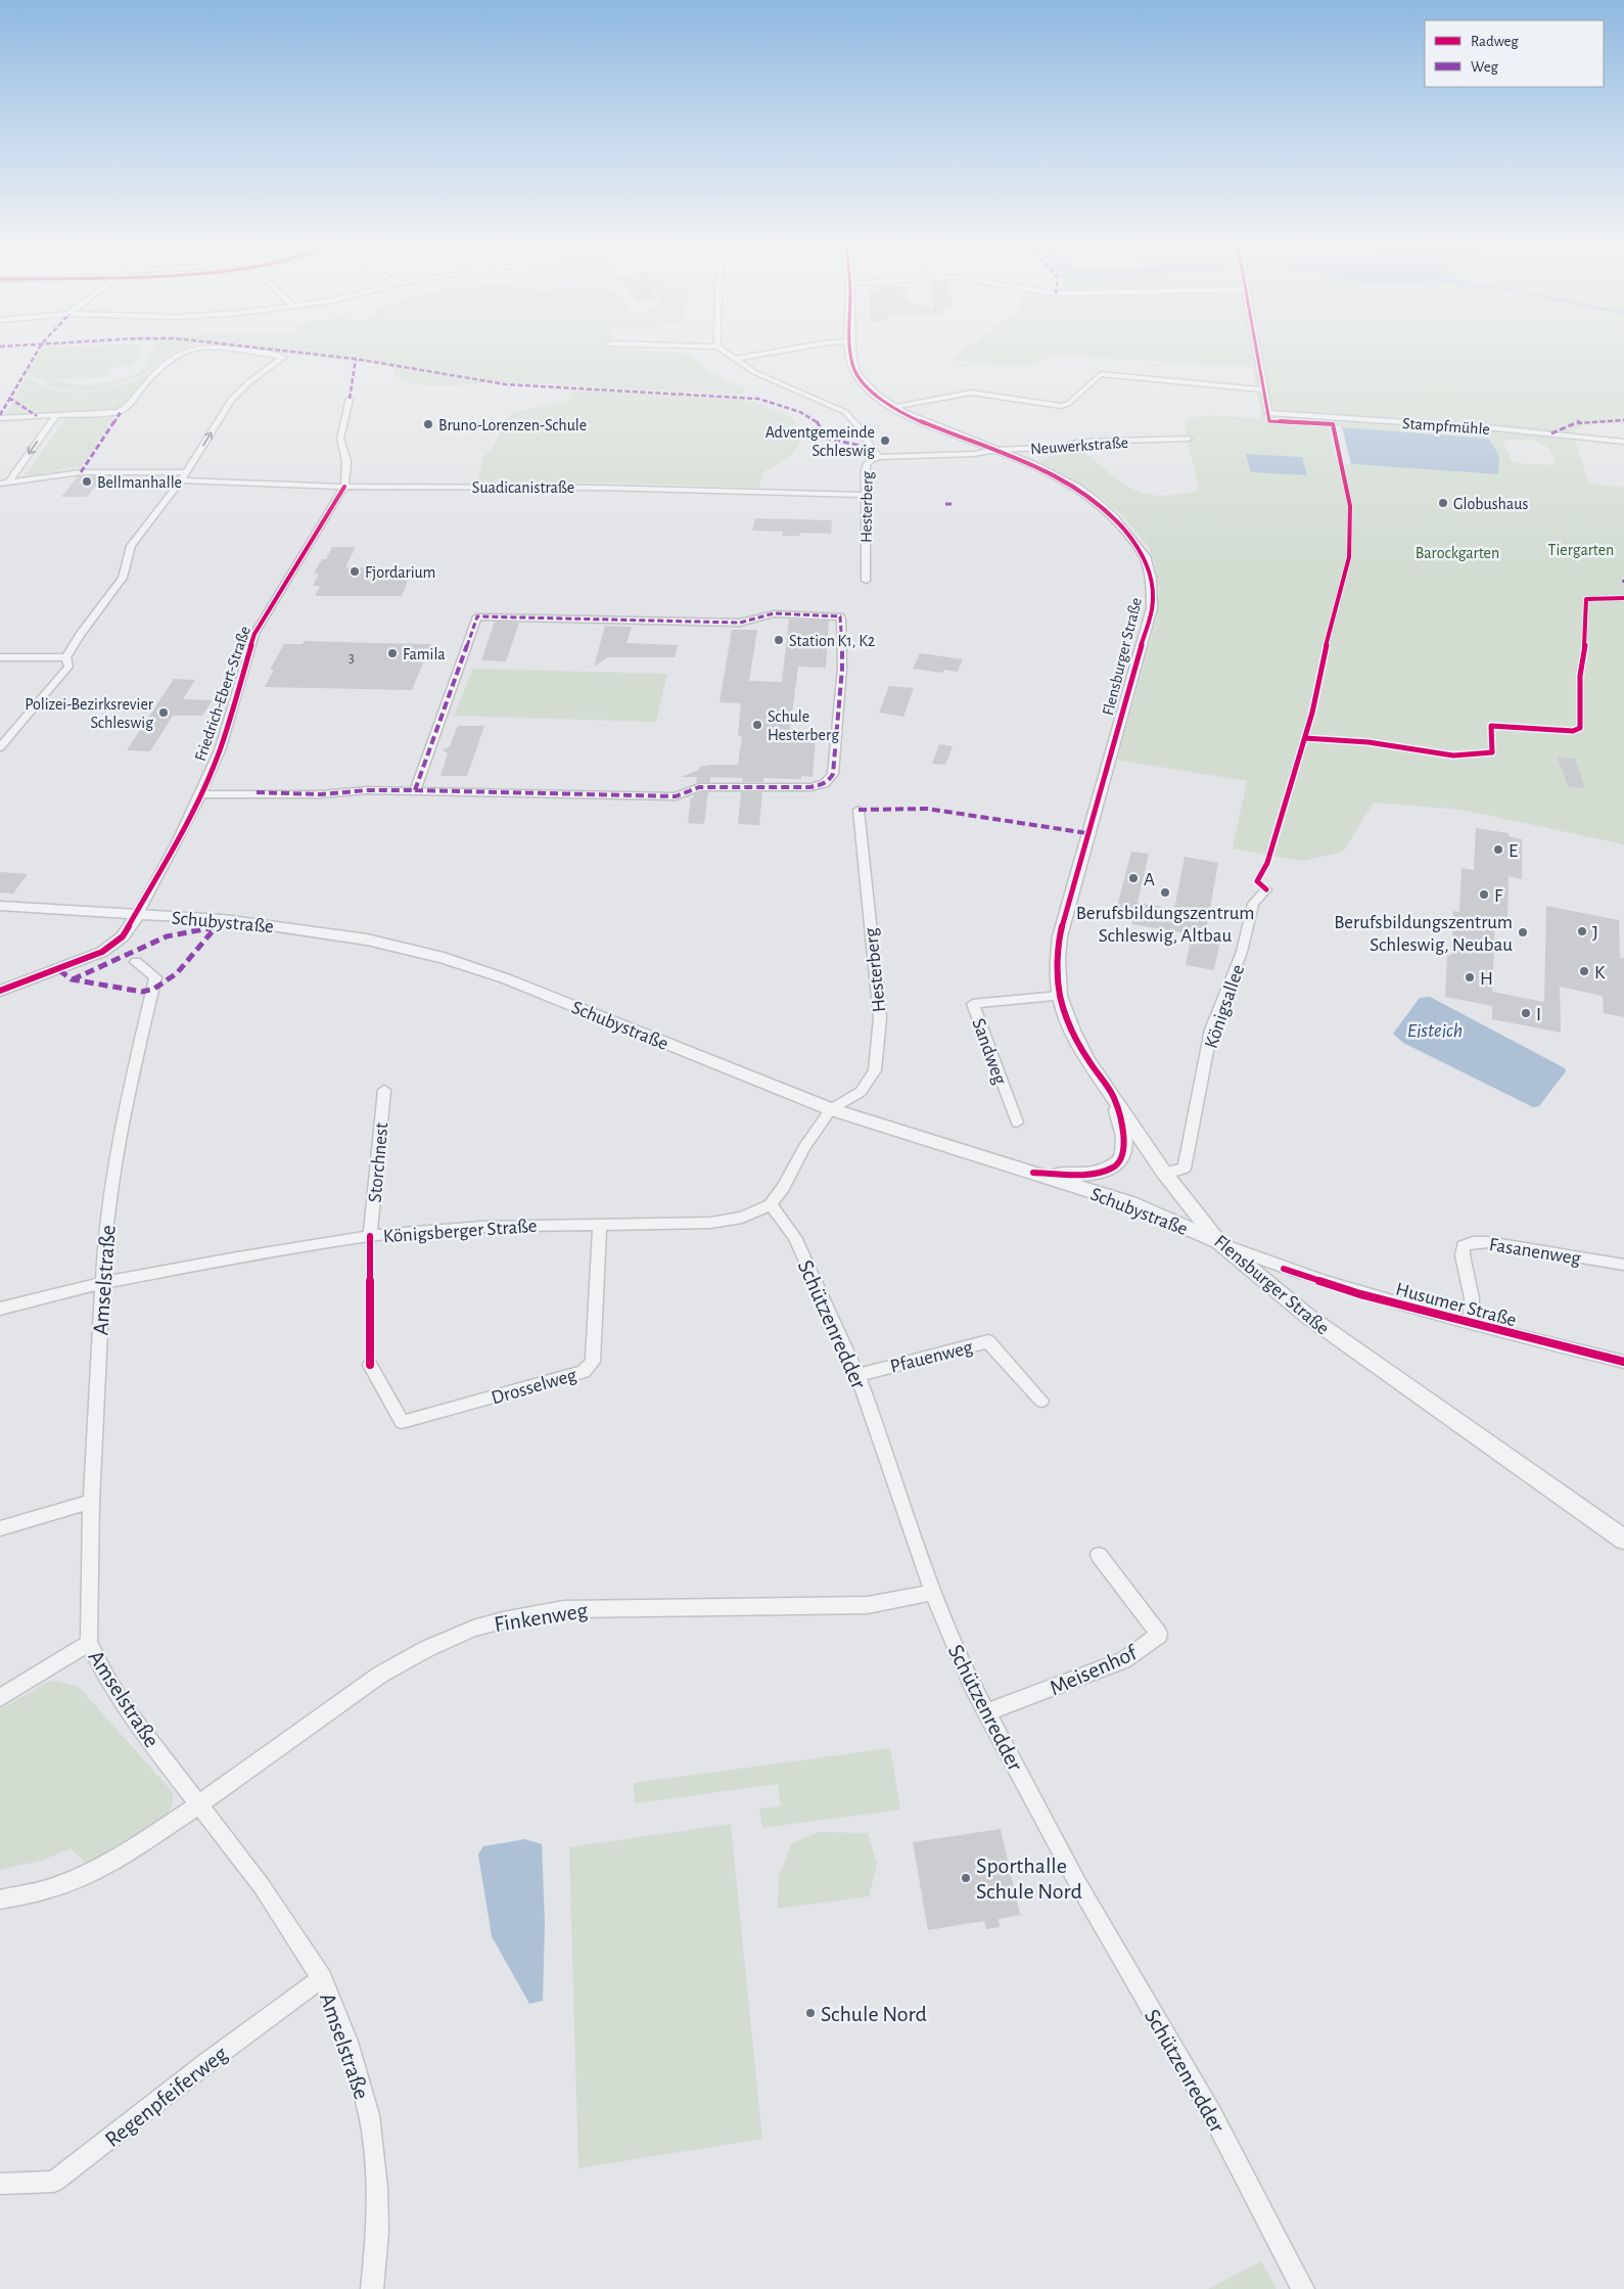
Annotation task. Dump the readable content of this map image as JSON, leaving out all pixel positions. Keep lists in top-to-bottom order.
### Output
{
  "streets": {
    "street": [
      "Stampfmühle",
      "Neuwerkstraße",
      "Suadicanistraße",
      "Hesterberg",
      "Flensburger Straße",
      "Friedrich-Ebert-Straße",
      "Schubystraße",
      "Königsallee",
      "Sandweg",
      "Storchnest",
      "Königsberger Straße",
      "Fasanenweg",
      "Amselstraße",
      "Husumer Straße",
      "Schützenredder",
      "Pfauenweg",
      "Drosselweg",
      "Finkenweg",
      "Meisenhof",
      "Regenpfeiferweg"
    ]
  },
  "crossings": [
    ["Neuwerkstraße", "Hesterberg"],
    ["Neuwerkstraße", "Flensburger Straße"],
    ["Suadicanistraße", "Hesterberg"],
    ["Suadicanistraße", "Friedrich-Ebert-Straße"],
    ["Hesterberg", "Schubystraße"],
    ["Flensburger Straße", "Schubystraße"],
    ["Flensburger Straße", "Königsallee"],
    ["Flensburger Straße", "Sandweg"],
    ["Flensburger Straße", "Husumer Straße"],
    ["Friedrich-Ebert-Straße", "Schubystraße"],
    ["Schubystraße", "Husumer Straße"],
    ["Storchnest", "Königsberger Straße"],
    ["Königsberger Straße", "Amselstraße"],
    ["Königsberger Straße", "Schützenredder"],
    ["Königsberger Straße", "Drosselweg"],
    ["Fasanenweg", "Husumer Straße"],
    ["Amselstraße", "Finkenweg"],
    ["Amselstraße", "Regenpfeiferweg"],
    ["Schützenredder", "Pfauenweg"],
    ["Schützenredder", "Finkenweg"],
    ["Schützenredder", "Meisenhof"]
  ],
  "water": ["Eisteich"],
  "parks": ["Tiergarten", "Barockgarten"],
  "places": [
    "Bruno-Lorenzen-Schule",
    "Adventgemeinde Schleswig",
    "Bellmanhalle",
    "Globushaus",
    "Fjordarium",
    "Station K1, K2",
    "Famila",
    "Polizei-Bezirksrevier Schleswig",
    "Schule Hesterberg",
    "E",
    "A",
    "Berufsbildungszentrum Schleswig, Altbau",
    "F",
    "J",
    "Berufsbildungszentrum Schleswig, Neubau",
    "K",
    "H",
    "I",
    "Sporthalle Schule Nord",
    "Schule Nord"
  ],
  "house_numbers": ["3"],
  "legend": ["Radweg", "Weg"]
}
